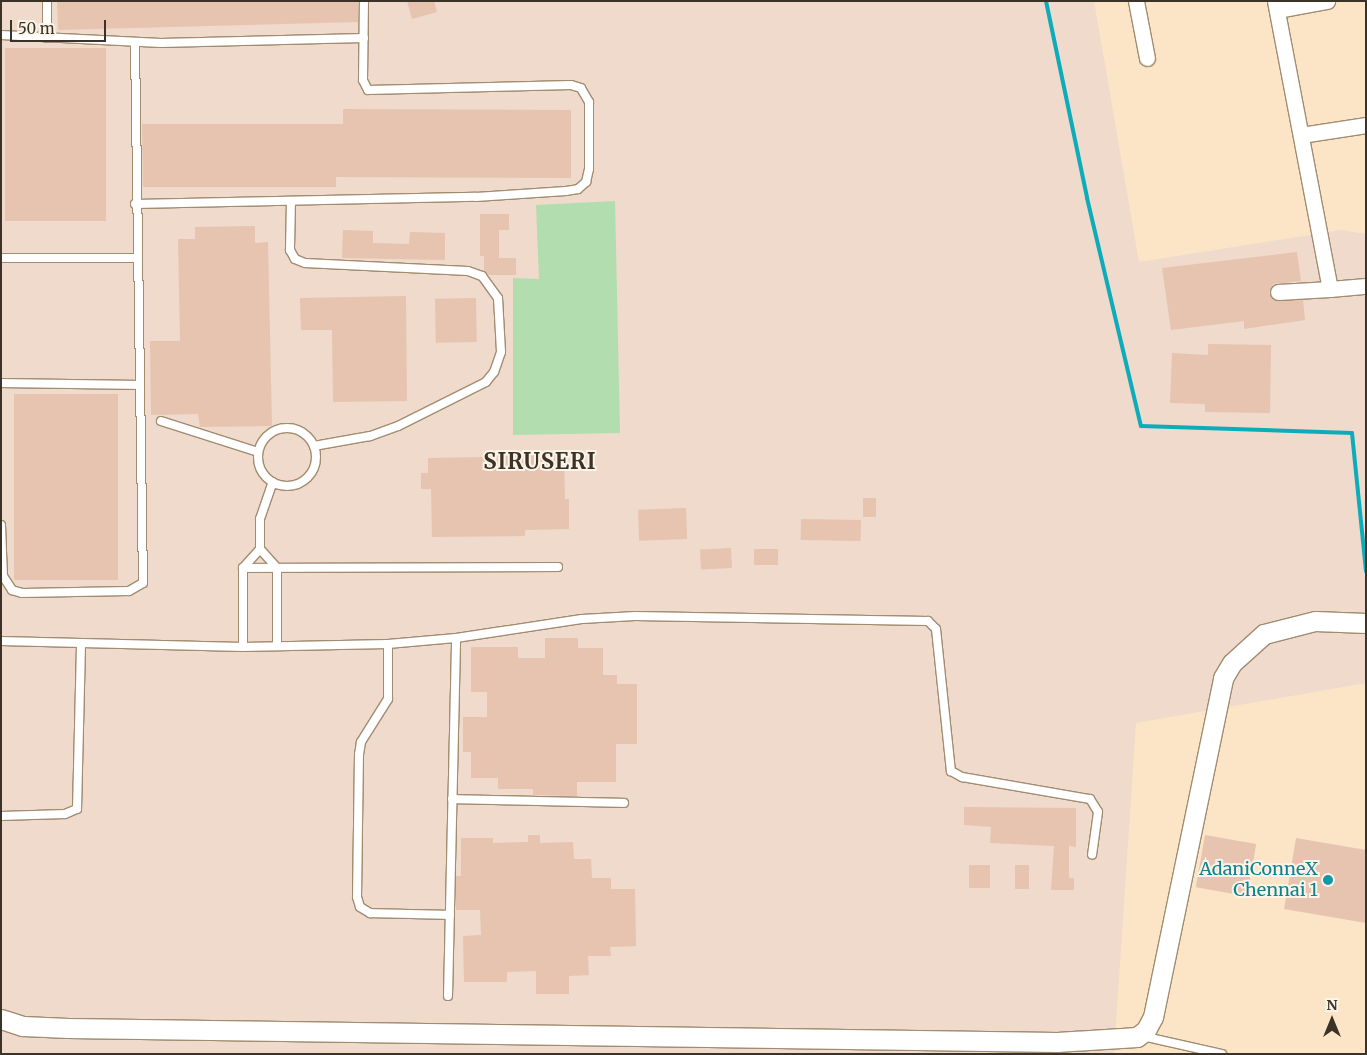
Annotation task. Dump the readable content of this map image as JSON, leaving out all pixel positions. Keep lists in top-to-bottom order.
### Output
{
  "districts": ["SIRUSERI"],
  "places": ["AdaniConneX Chennai 1"],
  "scale_bar": "50 m",
  "north": "top"
}
